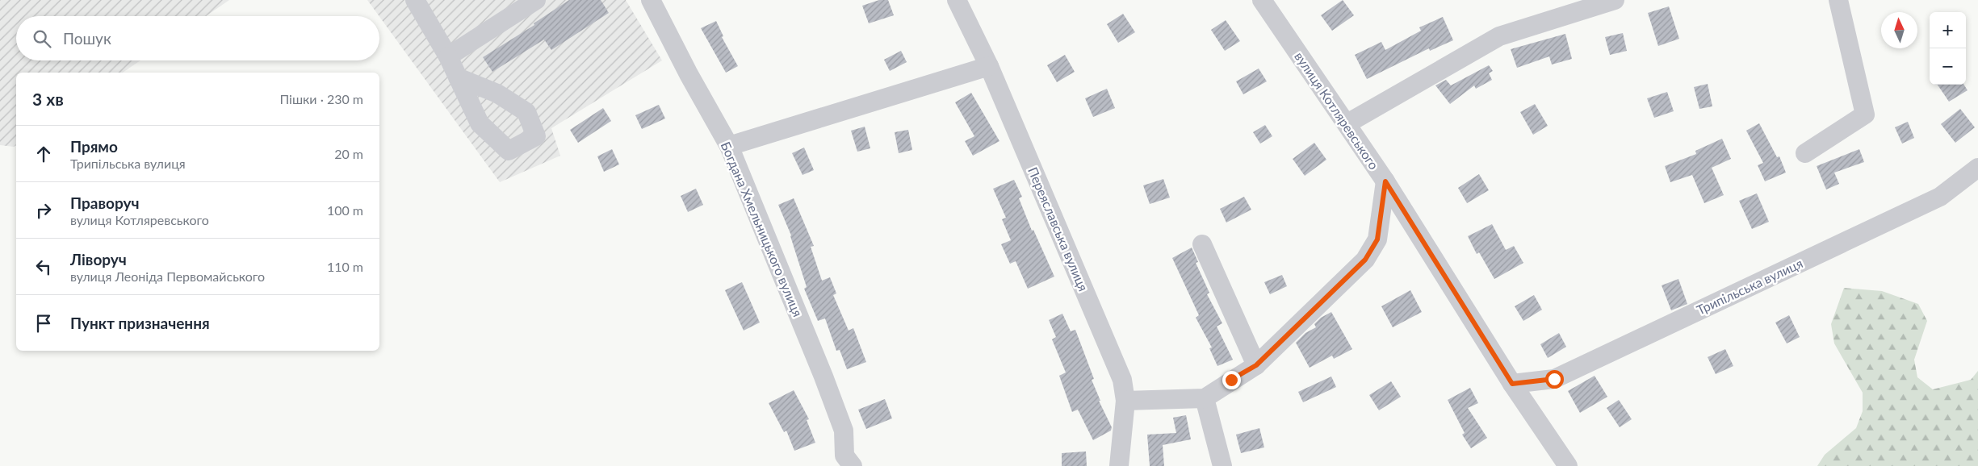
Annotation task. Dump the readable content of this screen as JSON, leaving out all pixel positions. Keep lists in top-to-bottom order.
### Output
{
  "streets": {
    "street": [
      "вулиця Котляревського",
      "Богдана Хмельницького вулиця",
      "Переяславська вулиця",
      "Трипільська вулиця"
    ]
  },
  "crossings": [
    ["вулиця Котляревського", "Трипільська вулиця"]
  ],
  "north": "top",
  "page": {
    "map_buttons": ["+", "−"],
    "search": "Пошук",
    "heading": ["3 хв", "Пішки · 230 m"],
    "list": [
      ["Прямо", "Трипільська вулиця", "20 m"],
      ["Праворуч", "вулиця Котляревського", "100 m"],
      ["Ліворуч", "вулиця Леоніда Первомайського", "110 m"],
      "Пункт призначення"
    ]
  }
}
